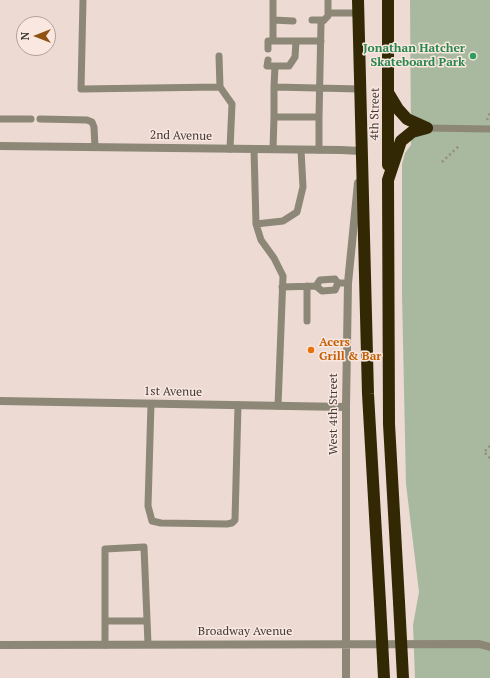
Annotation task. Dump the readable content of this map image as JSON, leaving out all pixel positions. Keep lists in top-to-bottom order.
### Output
{
  "streets": {
    "highway": ["4th Street"],
    "street": [
      "2nd Avenue",
      "1st Avenue",
      "West 4th Street",
      "Broadway Avenue"
    ]
  },
  "crossings": [
    ["4th Street", "2nd Avenue"],
    ["4th Street", "West 4th Street"],
    ["2nd Avenue", "West 4th Street"],
    ["1st Avenue", "West 4th Street"],
    ["West 4th Street", "Broadway Avenue"]
  ],
  "places": ["Jonathan Hatcher Skateboard Park", "Acers Grill & Bar"],
  "north": "left"
}
